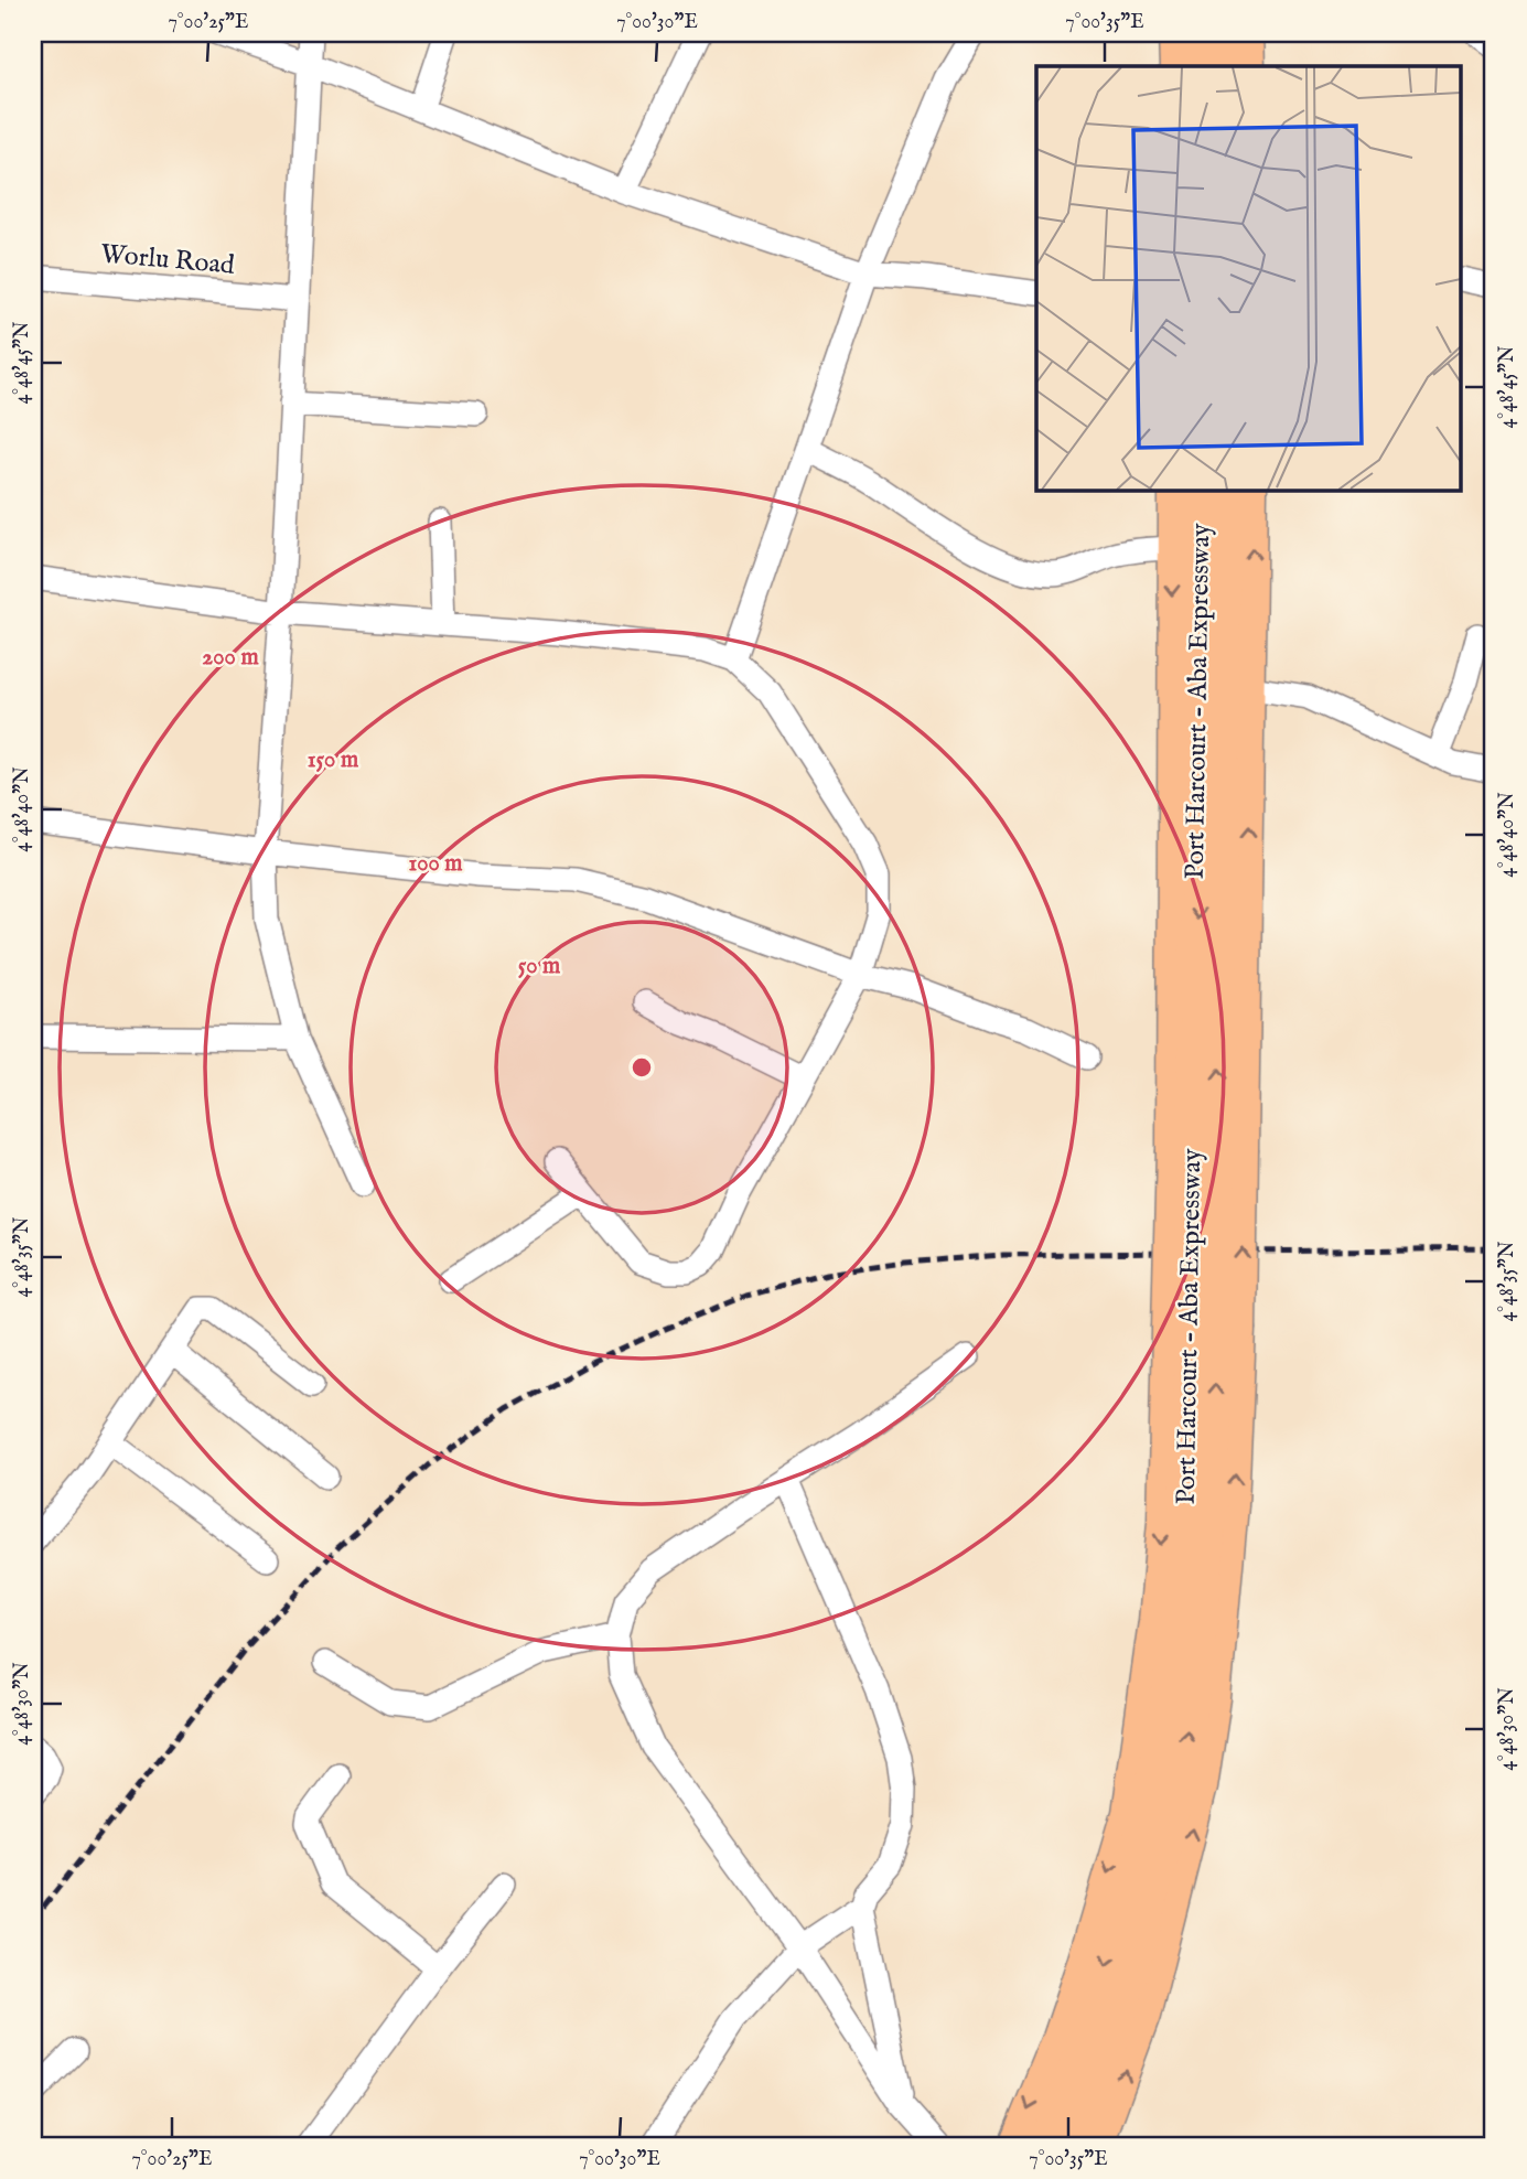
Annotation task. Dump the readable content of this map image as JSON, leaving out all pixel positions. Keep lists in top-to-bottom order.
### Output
{
  "streets": {
    "highway": ["Port Harcourt - Aba Expressway"],
    "street": ["Worlu Road"]
  },
  "coordinates": [
    "7°00'25\"E",
    "7°00'30\"E",
    "7°00'35\"E",
    "4°48'45\"N",
    "4°48'40\"N",
    "4°48'35\"N",
    "4°48'30\"N"
  ],
  "rings": [
    "200 m",
    "150 m",
    "100 m",
    "50 m"
  ]
}
